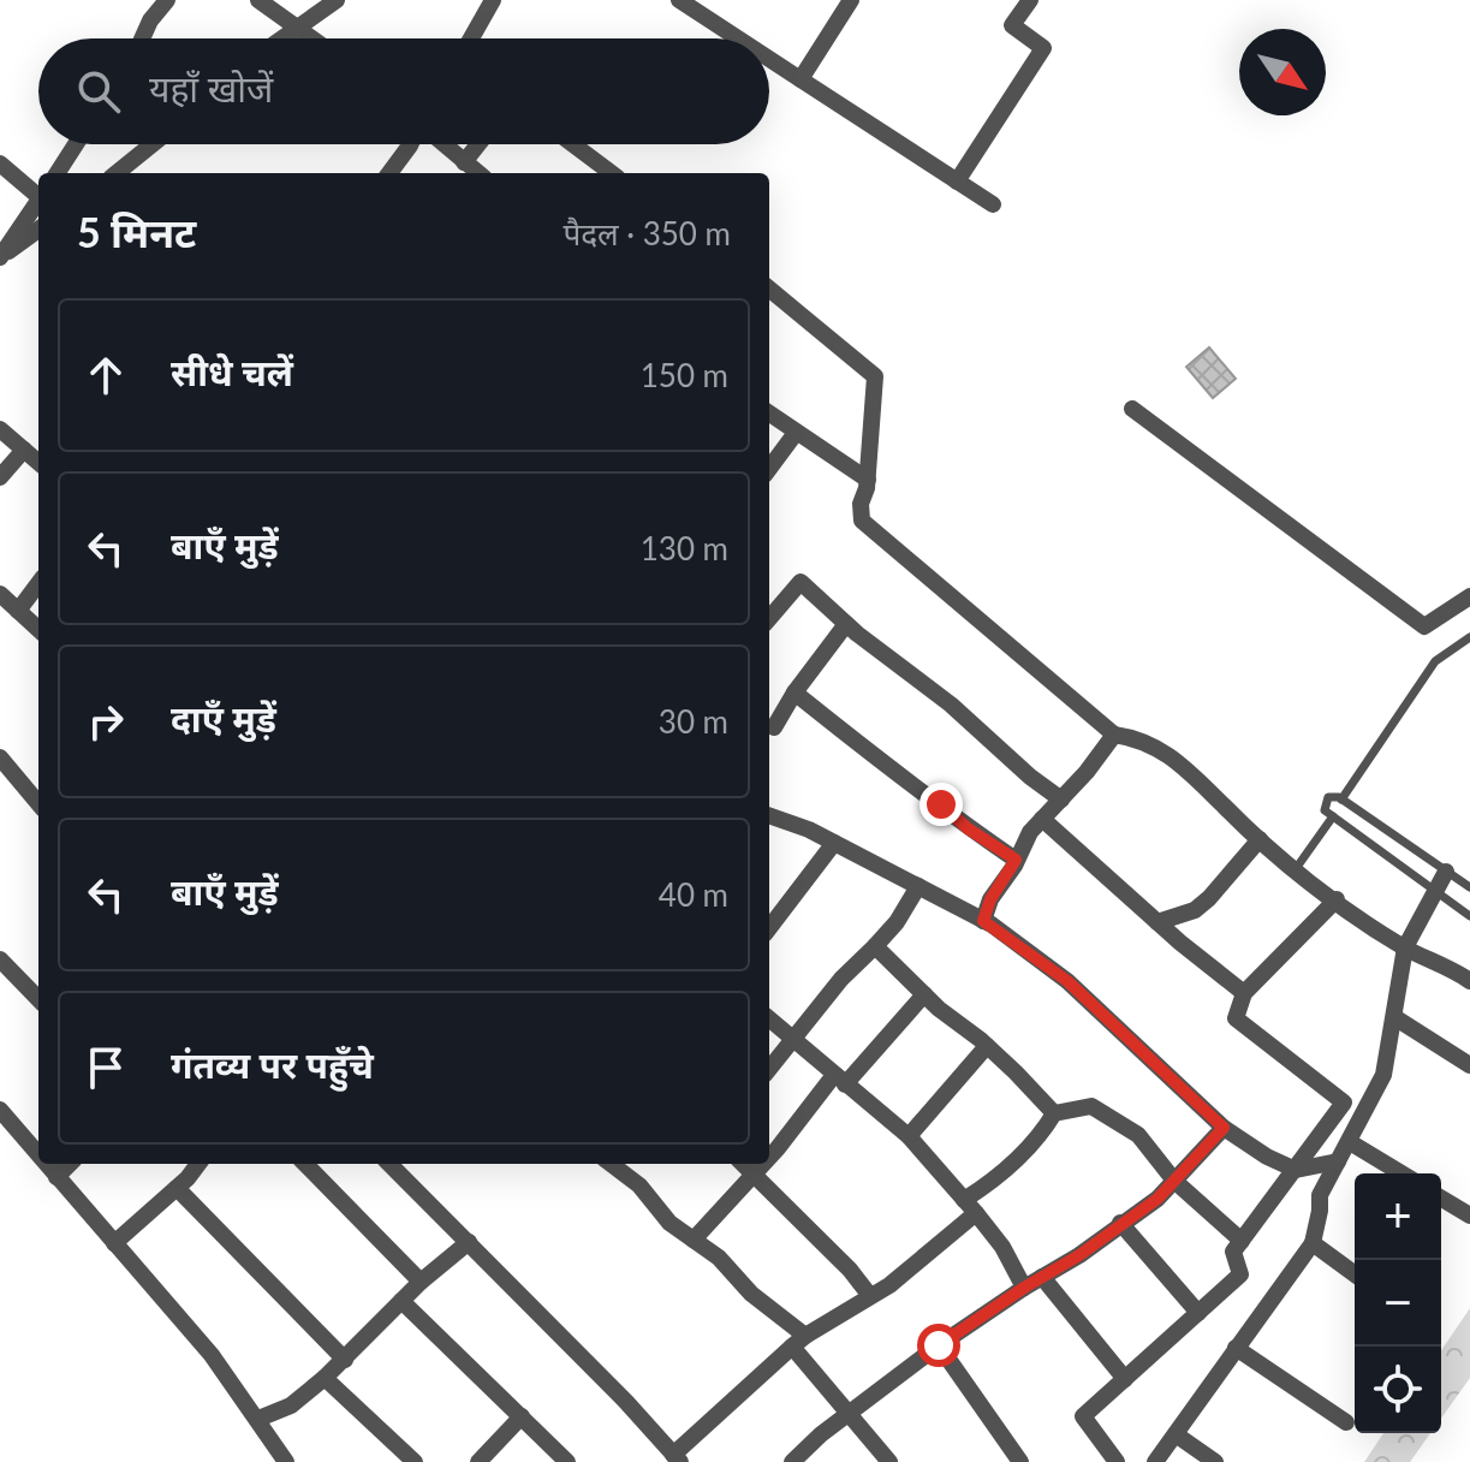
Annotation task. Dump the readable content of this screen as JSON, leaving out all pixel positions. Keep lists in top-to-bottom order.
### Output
{
  "north": "bottom right",
  "page": {
    "search": "यहाँ खोजें",
    "heading": ["5 मिनट", "पैदल · 350 m"],
    "list": [
      ["सीधे चलें", "150 m"],
      ["बाएँ मुड़ें", "130 m"],
      ["दाएँ मुड़ें", "30 m"],
      ["बाएँ मुड़ें", "40 m"],
      "गंतव्य पर पहुँचे"
    ],
    "map_buttons": ["+", "−"]
  }
}
